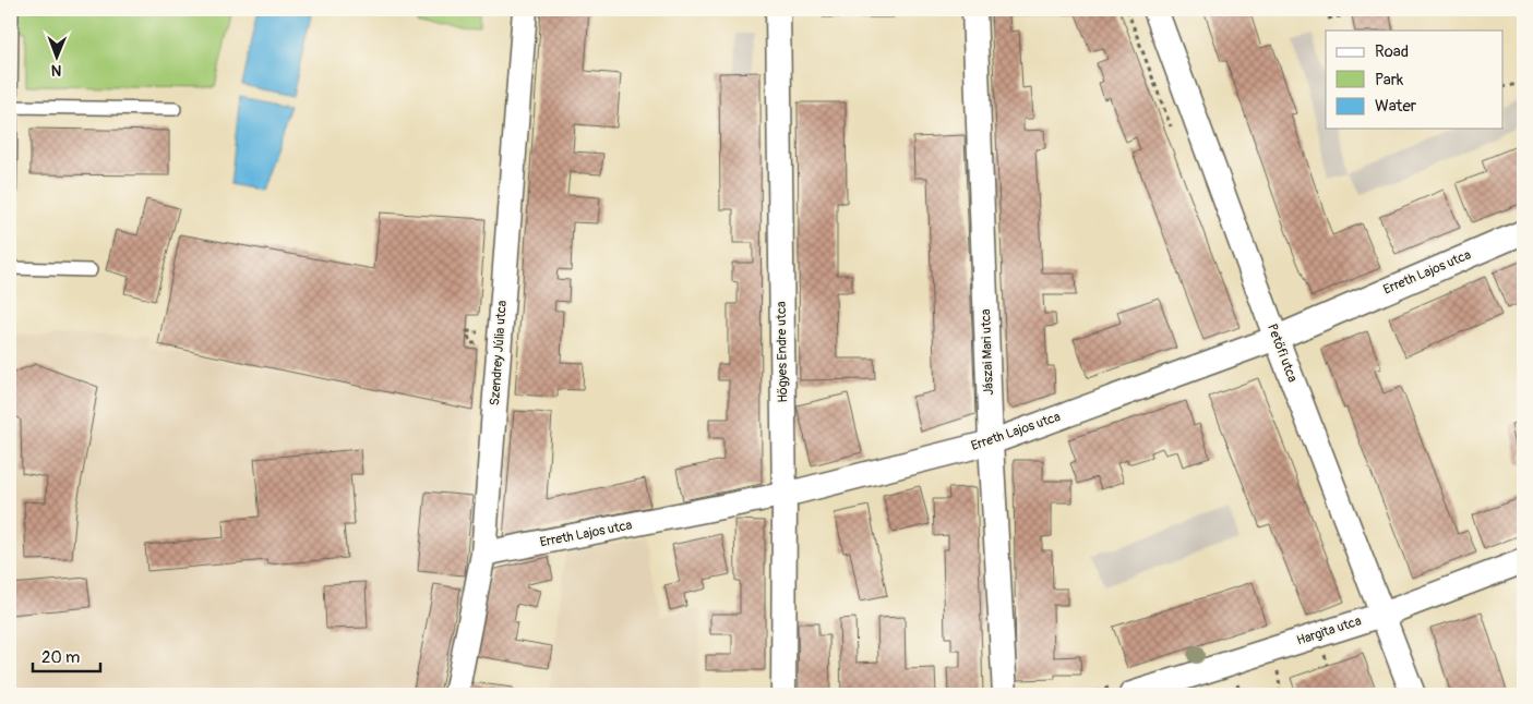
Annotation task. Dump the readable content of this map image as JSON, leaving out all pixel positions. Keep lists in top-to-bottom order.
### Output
{
  "streets": {
    "street": [
      "Erreth Lajos utca",
      "Hőgyes Endre utca",
      "Jászai Mari utca",
      "Szendrey Júlia utca",
      "Petőfi utca",
      "Hargita utca"
    ]
  },
  "crossings": [
    ["Erreth Lajos utca", "Hőgyes Endre utca"],
    ["Erreth Lajos utca", "Jászai Mari utca"],
    ["Erreth Lajos utca", "Szendrey Júlia utca"],
    ["Erreth Lajos utca", "Petőfi utca"],
    ["Petőfi utca", "Hargita utca"]
  ],
  "legend": ["Road", "Park", "Water"],
  "scale_bar": "20 m",
  "north": "bottom"
}
